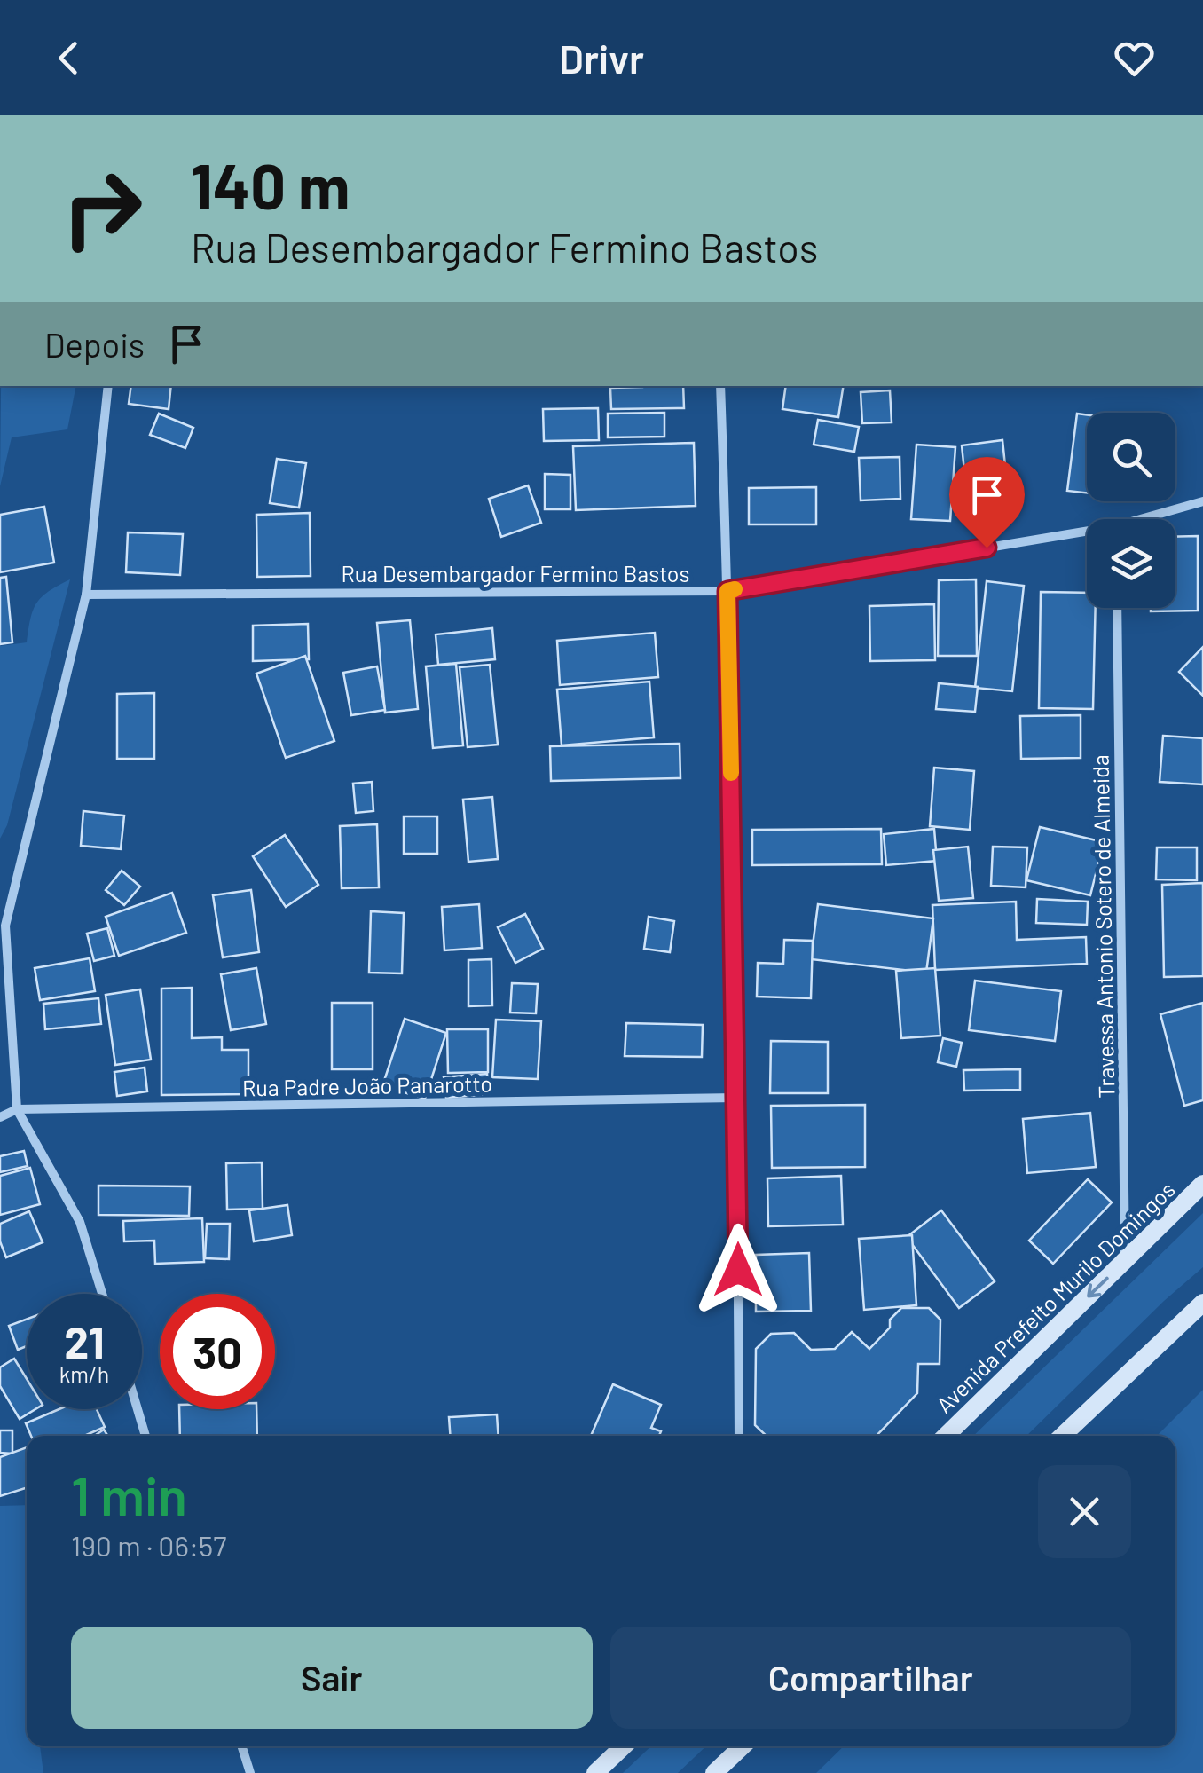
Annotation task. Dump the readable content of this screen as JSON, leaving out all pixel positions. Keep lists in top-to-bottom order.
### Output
{
  "streets": {
    "main road": ["Avenida Prefeito Murilo Domingos"],
    "street": ["Rua Desembargador Fermino Bastos", "Travessa Antonio Sotero de Almeida", "Rua Padre João Panarotto"]
  },
  "crossings": [
    ["Travessa Antonio Sotero de Almeida", "Avenida Prefeito Murilo Domingos"]
  ],
  "page": {
    "header": "Drivr",
    "turn": ["140 m", "Rua Desembargador Fermino Bastos"],
    "then": "Depois",
    "speed": "21 km/h",
    "limit": "30",
    "heading": ["1 min", "190 m · 06:57"],
    "buttons": ["Sair", "Compartilhar"]
  }
}
